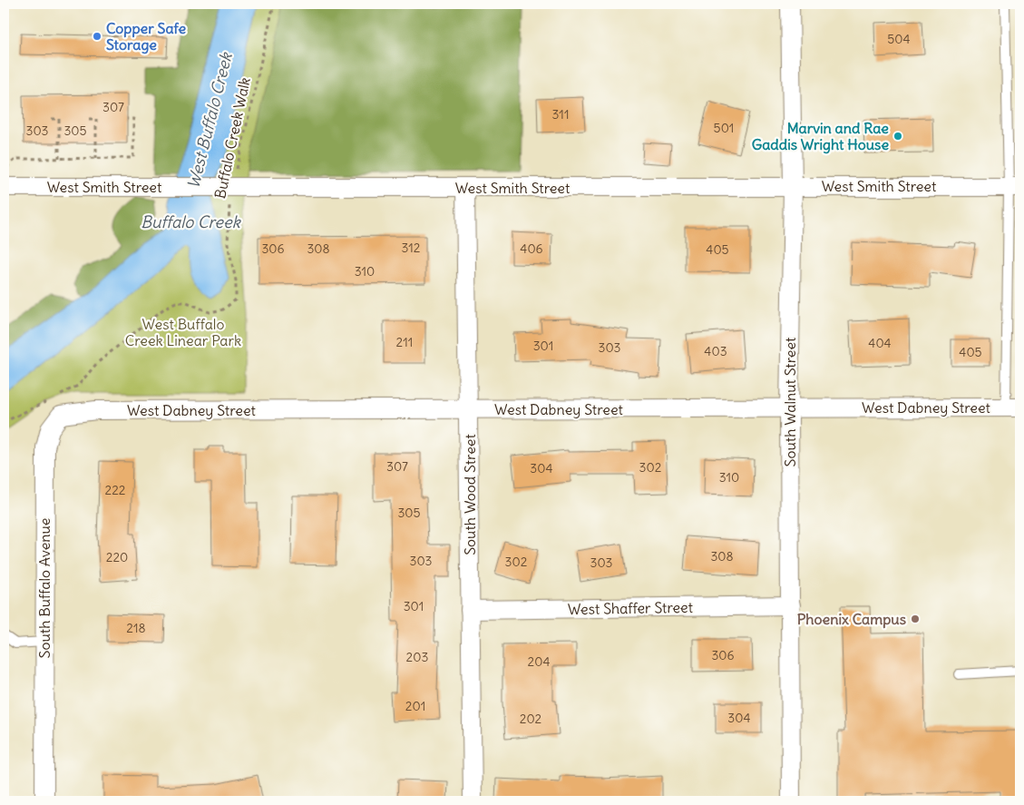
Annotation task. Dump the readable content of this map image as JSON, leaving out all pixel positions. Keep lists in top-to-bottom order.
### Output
{
  "streets": {
    "street": [
      "West Smith Street",
      "South Walnut Street",
      "West Dabney Street",
      "South Wood Street",
      "South Buffalo Avenue",
      "West Shaffer Street"
    ],
    "path": ["Buffalo Creek Walk"]
  },
  "crossings": [
    ["Buffalo Creek Walk", "West Smith Street"],
    ["West Smith Street", "South Walnut Street"],
    ["West Smith Street", "South Wood Street"],
    ["South Walnut Street", "West Dabney Street"],
    ["South Walnut Street", "West Shaffer Street"],
    ["West Dabney Street", "South Wood Street"],
    ["West Dabney Street", "South Buffalo Avenue"],
    ["South Wood Street", "West Shaffer Street"]
  ],
  "water": ["West Buffalo Creek", "Buffalo Creek"],
  "parks": ["West Buffalo Creek Linear Park"],
  "places": ["Copper Safe Storage", "Marvin and Rae Gaddis Wright House", "Phoenix Campus"],
  "house_numbers": [
    "504",
    "307",
    "311",
    "501",
    "303",
    "305",
    "312",
    "306",
    "308",
    "406",
    "405",
    "310",
    "211",
    "404",
    "301",
    "303",
    "403",
    "405",
    "307",
    "302",
    "304",
    "310",
    "222",
    "305",
    "308",
    "220",
    "303",
    "302",
    "303",
    "301",
    "218",
    "306",
    "203",
    "204",
    "201",
    "304",
    "202"
  ]
}
